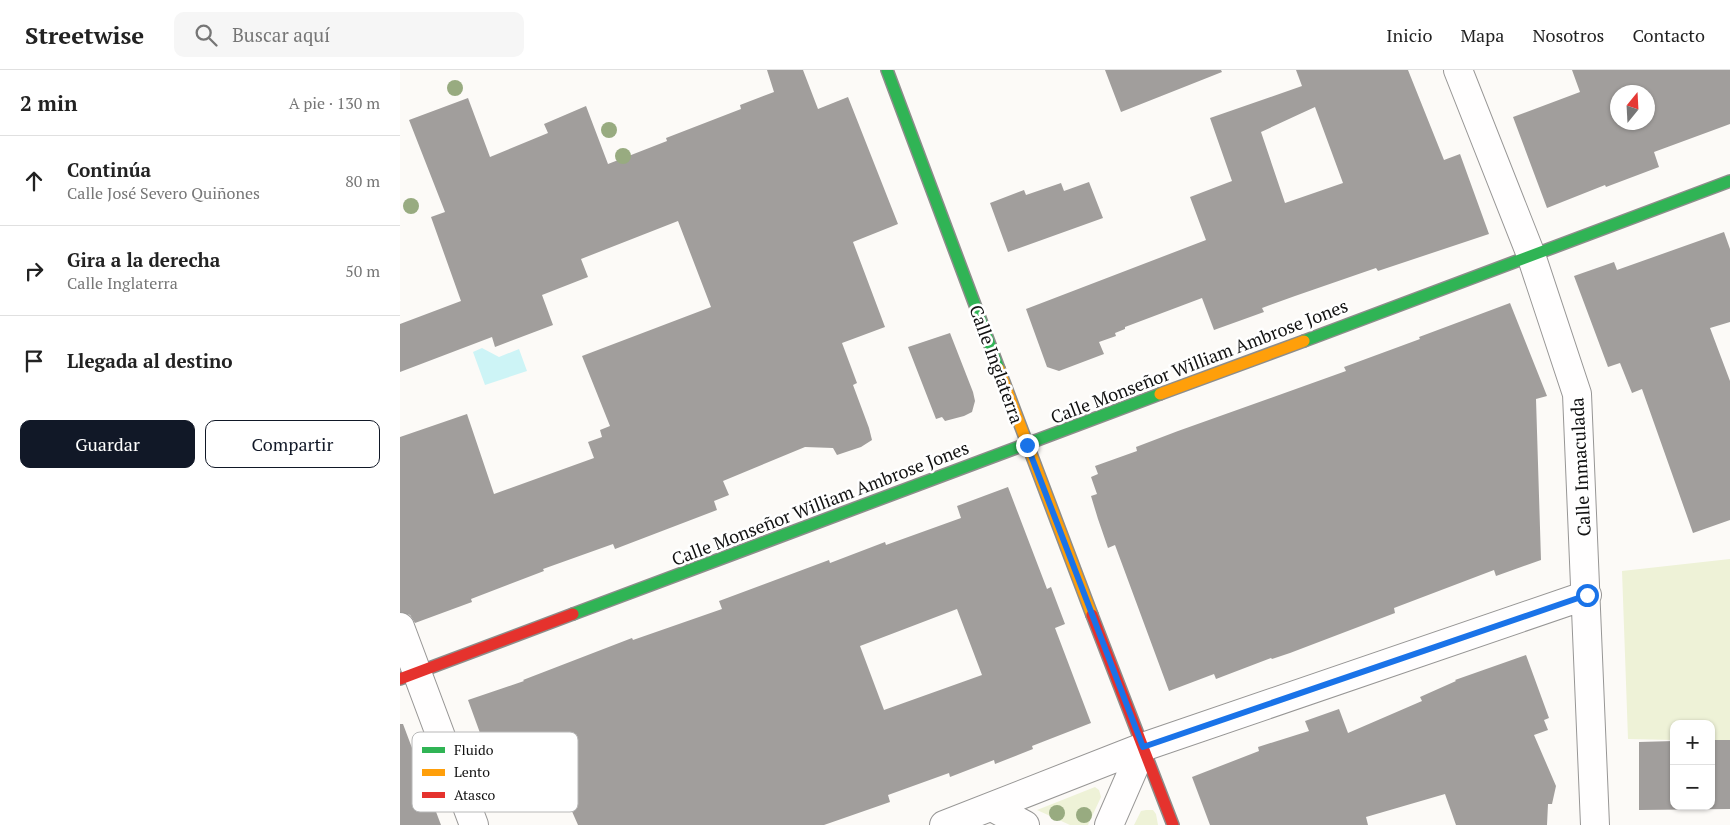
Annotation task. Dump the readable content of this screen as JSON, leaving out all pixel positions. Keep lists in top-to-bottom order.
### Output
{
  "streets": {
    "street": ["Calle Monseñor William Ambrose Jones", "Calle Inglaterra", "Calle Inmaculada"]
  },
  "crossings": [
    ["Calle Monseñor William Ambrose Jones", "Calle Inglaterra"],
    ["Calle Monseñor William Ambrose Jones", "Calle Inmaculada"]
  ],
  "legend": ["Fluido", "Lento", "Atasco"],
  "north": "top",
  "page": {
    "header": "Streetwise",
    "search": "Buscar aquí",
    "nav": [
      "Inicio",
      "Mapa",
      "Nosotros",
      "Contacto"
    ],
    "heading": ["2 min", "A pie · 130 m"],
    "list": [
      ["Continúa", "Calle José Severo Quiñones", "80 m"],
      ["Gira a la derecha", "Calle Inglaterra", "50 m"],
      "Llegada al destino"
    ],
    "buttons": ["Guardar", "Compartir"],
    "map_buttons": ["+", "−"]
  }
}
